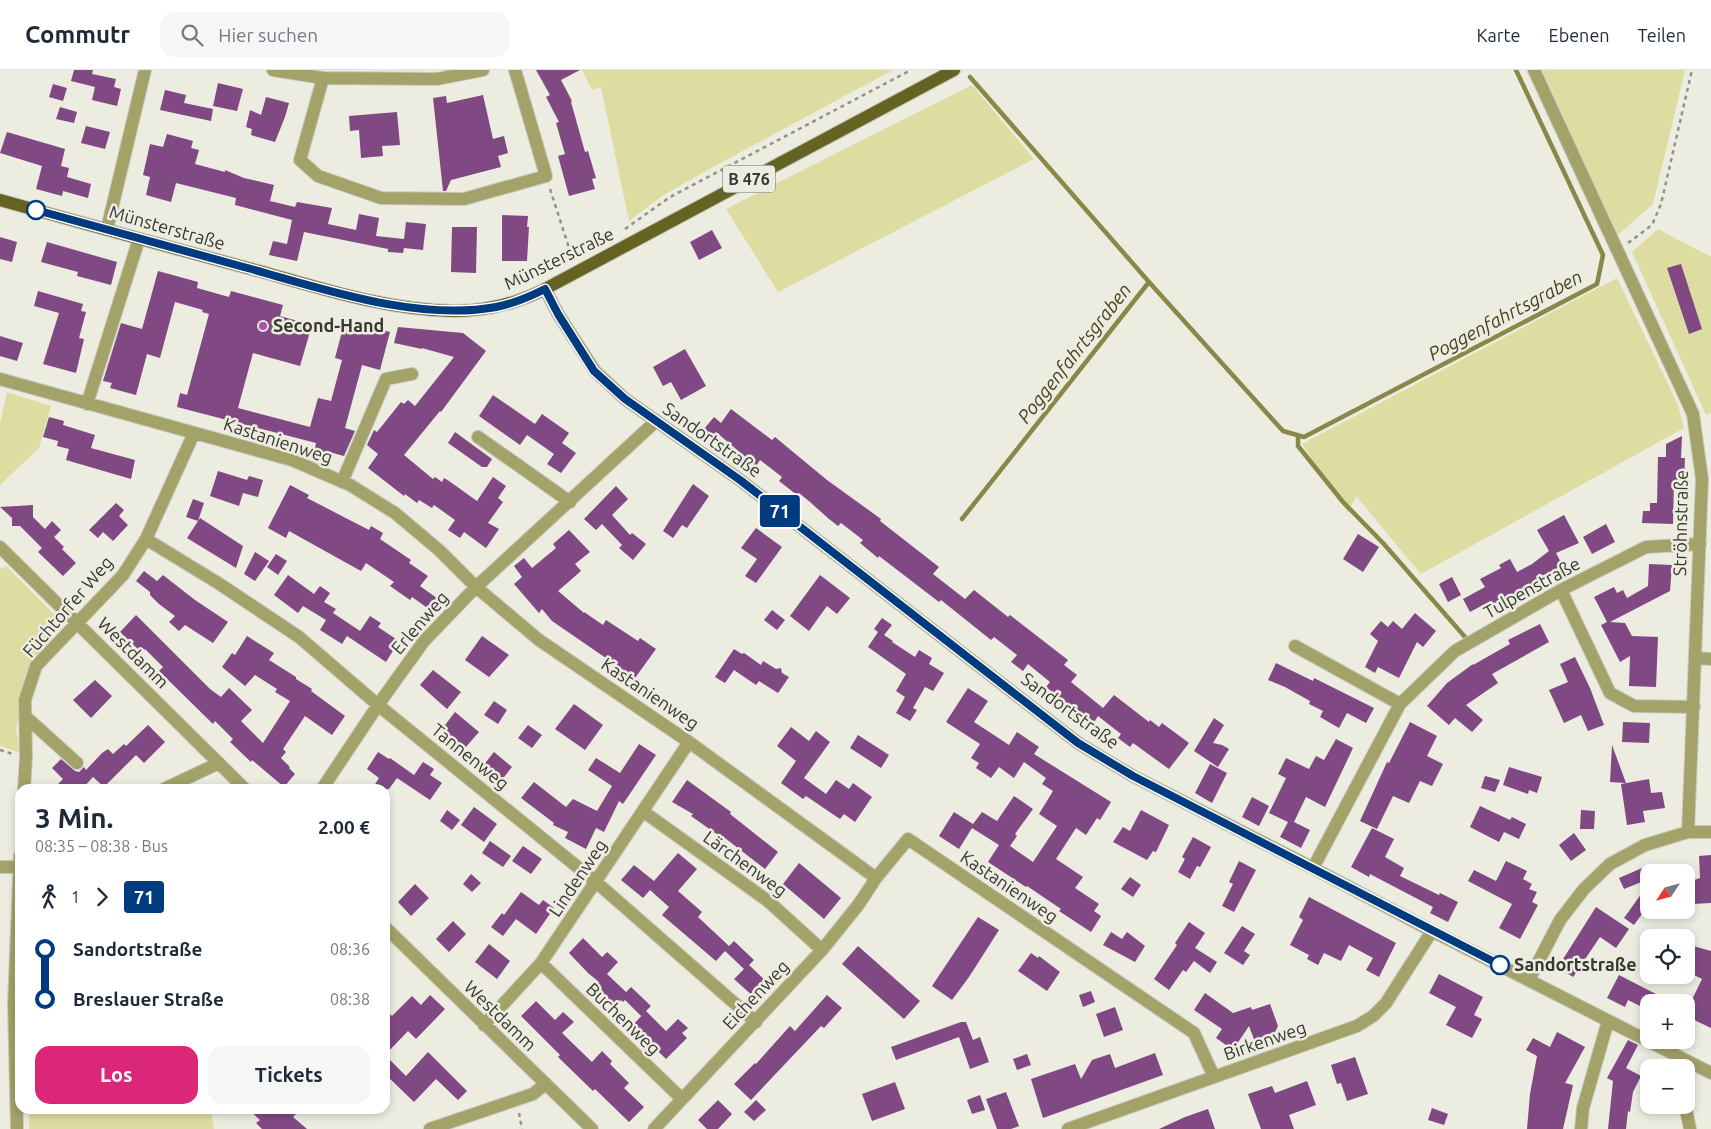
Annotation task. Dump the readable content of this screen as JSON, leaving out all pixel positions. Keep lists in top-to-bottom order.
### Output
{
  "streets": {
    "main road": ["B 476", "Münsterstraße"],
    "street": [
      "Sandortstraße",
      "Kastanienweg",
      "Ströhnstraße",
      "Tulpenstraße",
      "Füchtorfer Weg",
      "Erlenweg",
      "Westdamm",
      "Tannenweg",
      "Lärchenweg",
      "Lindenweg",
      "Eichenweg",
      "Buchenweg",
      "Birkenweg"
    ]
  },
  "crossings": [
    ["Münsterstraße", "Sandortstraße"],
    ["Sandortstraße", "Tulpenstraße"],
    ["Sandortstraße", "Erlenweg"],
    ["Sandortstraße", "Birkenweg"],
    ["Kastanienweg", "Füchtorfer Weg"],
    ["Kastanienweg", "Erlenweg"],
    ["Kastanienweg", "Lindenweg"],
    ["Kastanienweg", "Eichenweg"],
    ["Kastanienweg", "Birkenweg"],
    ["Ströhnstraße", "Tulpenstraße"],
    ["Füchtorfer Weg", "Westdamm"],
    ["Füchtorfer Weg", "Tannenweg"],
    ["Erlenweg", "Tannenweg"],
    ["Westdamm", "Lindenweg"],
    ["Tannenweg", "Lindenweg"],
    ["Tannenweg", "Eichenweg"],
    ["Lärchenweg", "Lindenweg"],
    ["Lärchenweg", "Eichenweg"],
    ["Lindenweg", "Buchenweg"],
    ["Eichenweg", "Buchenweg"]
  ],
  "water": ["Poggenfahrtsgraben"],
  "places": ["Second-Hand", "Sandortstraße"],
  "lines": ["bus line 71"],
  "north": "bottom left",
  "page": {
    "header": "Commutr",
    "search": "Hier suchen",
    "nav": ["Karte", "Ebenen", "Teilen"],
    "on_map": "71",
    "heading": ["3 Min.", "08:35 – 08:38 · Bus", "2.00 €"],
    "map_buttons": ["+", "−"],
    "legs": ["1", "71"],
    "list": [
      {
        "name": "Sandortstraße",
        "value": "08:36"
      },
      {
        "name": "Breslauer Straße",
        "value": "08:38"
      }
    ],
    "buttons": ["Los", "Tickets"]
  }
}
